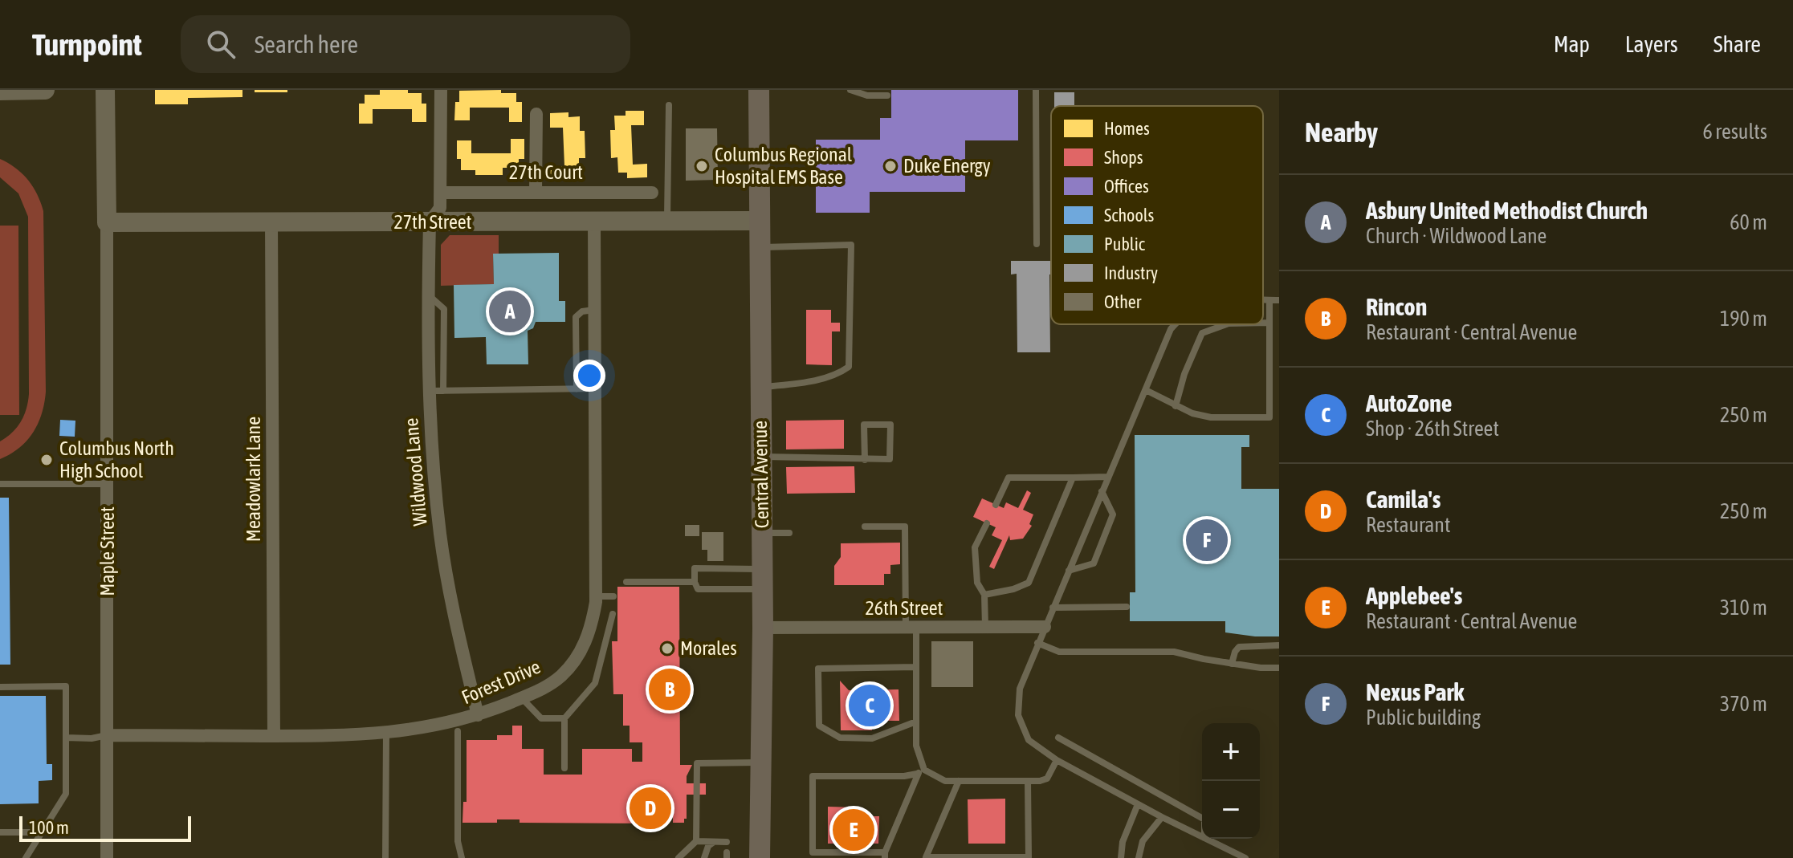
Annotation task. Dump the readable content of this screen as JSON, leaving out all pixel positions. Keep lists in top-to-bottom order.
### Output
{
  "streets": {
    "main road": ["Central Avenue"],
    "street": [
      "27th Court",
      "27th Street",
      "Wildwood Lane",
      "Meadowlark Lane",
      "Maple Street",
      "26th Street",
      "Forest Drive"
    ]
  },
  "crossings": [
    ["27th Street", "Wildwood Lane"],
    ["27th Street", "Central Avenue"],
    ["27th Street", "Meadowlark Lane"],
    ["27th Street", "Maple Street"],
    ["27th Street", "Forest Drive"],
    ["Wildwood Lane", "Forest Drive"],
    ["Central Avenue", "26th Street"],
    ["Meadowlark Lane", "Forest Drive"],
    ["Maple Street", "Forest Drive"]
  ],
  "places": [
    "Columbus Regional Hospital EMS Base",
    "Duke Energy",
    "Columbus North High School",
    "Morales"
  ],
  "legend": [
    "Homes",
    "Shops",
    "Offices",
    "Schools",
    "Public",
    "Industry",
    "Other"
  ],
  "scale_bar": "100 m",
  "page": {
    "header": "Turnpoint",
    "search": "Search here",
    "nav": ["Map", "Layers", "Share"],
    "heading": ["Nearby", "6 results"],
    "list": [
      {
        "mark": "A",
        "name": "Asbury United Methodist Church",
        "note": "Church · Wildwood Lane",
        "value": "60 m"
      },
      {
        "mark": "B",
        "name": "Rincon",
        "note": "Restaurant · Central Avenue",
        "value": "190 m"
      },
      {
        "mark": "C",
        "name": "AutoZone",
        "note": "Shop · 26th Street",
        "value": "250 m"
      },
      {
        "mark": "D",
        "name": "Camila's",
        "note": "Restaurant",
        "value": "250 m"
      },
      {
        "mark": "E",
        "name": "Applebee's",
        "note": "Restaurant · Central Avenue",
        "value": "310 m"
      },
      {
        "mark": "F",
        "name": "Nexus Park",
        "note": "Public building",
        "value": "370 m"
      }
    ],
    "pins": [
      "A",
      "F",
      "B",
      "C",
      "D",
      "E"
    ],
    "map_buttons": ["+", "−"],
    "scale": "100 m"
  }
}
